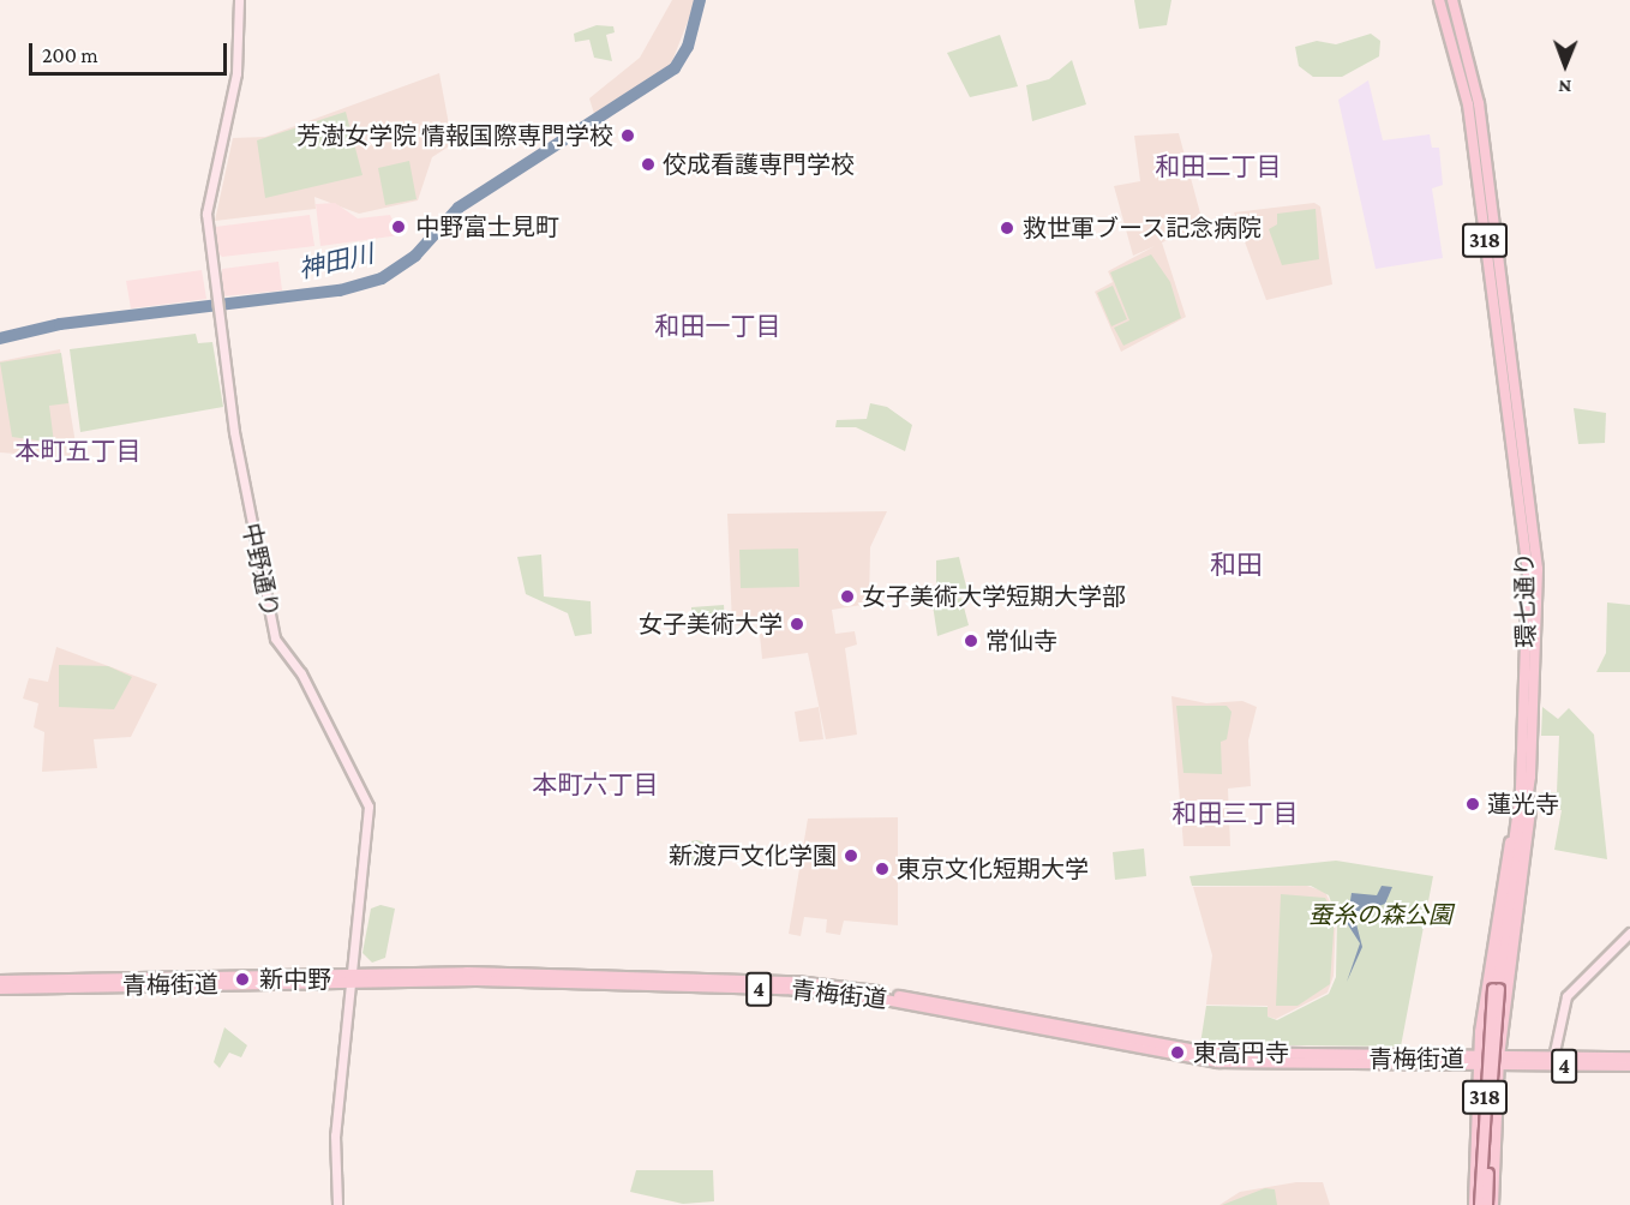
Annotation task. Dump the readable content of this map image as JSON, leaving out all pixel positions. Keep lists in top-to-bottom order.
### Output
{
  "streets": {
    "main road": [
      "318",
      "中野通り",
      "環七通り",
      "青梅街道",
      "4"
    ]
  },
  "crossings": [
    ["中野通り", "青梅街道"]
  ],
  "districts": [
    "和田二丁目",
    "和田一丁目",
    "本町五丁目",
    "和田",
    "本町六丁目",
    "和田三丁目"
  ],
  "water": ["神田川"],
  "parks": ["蚕糸の森公園"],
  "places": [
    "芳澍女学院 情報国際専門学校",
    "佼成看護専門学校",
    "中野富士見町",
    "救世軍ブース記念病院",
    "女子美術大学短期大学部",
    "女子美術大学",
    "常仙寺",
    "蓮光寺",
    "新渡戸文化学園",
    "東京文化短期大学",
    "新中野",
    "東高円寺"
  ],
  "scale_bar": "200 m",
  "north": "bottom"
}
